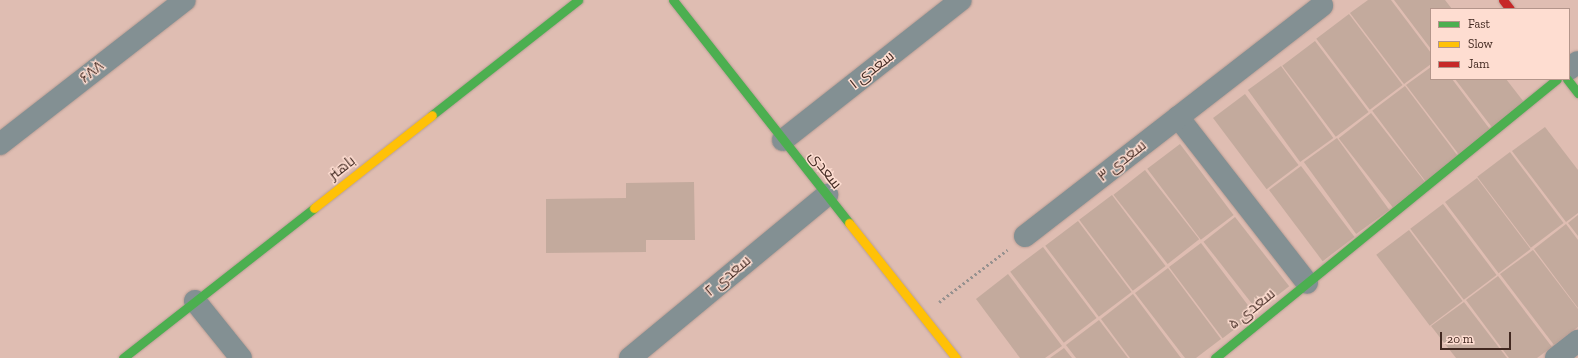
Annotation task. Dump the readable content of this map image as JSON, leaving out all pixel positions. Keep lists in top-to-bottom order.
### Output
{
  "streets": {
    "street": [
      "سعدی ۱",
      "۶۸۸",
      "سعدی ۳",
      "باهنر",
      "سعدی",
      "سعدی ۲",
      "سعدی ۵"
    ]
  },
  "crossings": [
    ["سعدی ۱", "سعدی"],
    ["سعدی", "سعدی ۲"]
  ],
  "legend": ["Fast", "Slow", "Jam"],
  "scale_bar": "20 m"
}
